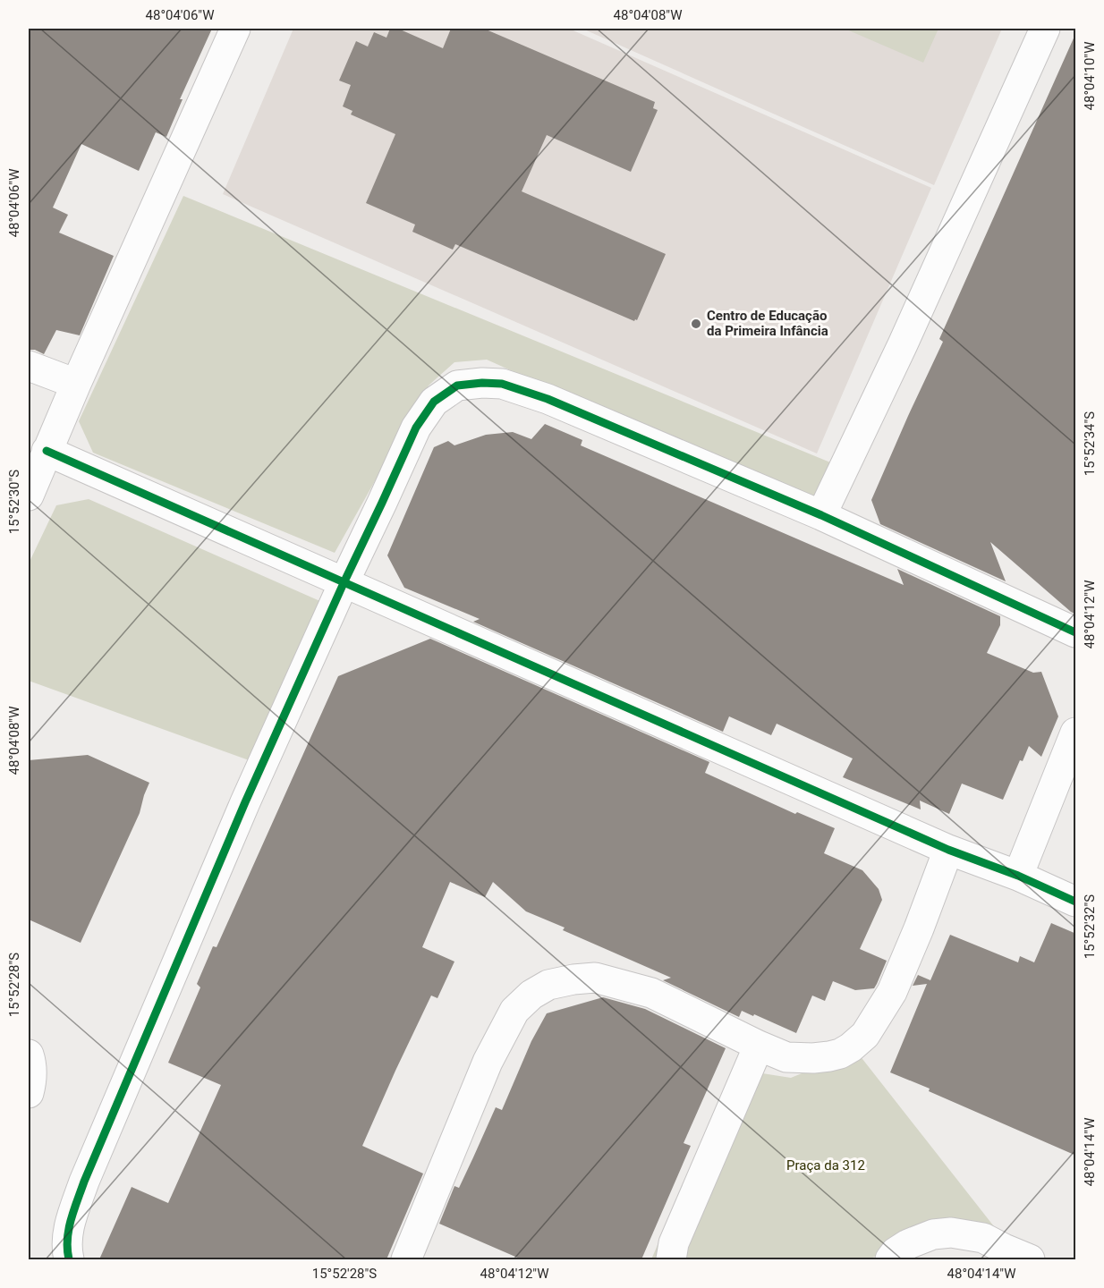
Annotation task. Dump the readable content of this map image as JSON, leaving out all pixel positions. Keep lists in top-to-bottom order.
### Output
{
  "parks": ["Praça da 312"],
  "places": ["Centro de Educação da Primeira Infância"],
  "coordinates": [
    "48°04'06\"W",
    "48°04'08\"W",
    "48°04'10\"W",
    "15°52'34\"S",
    "15°52'30\"S",
    "48°04'12\"W",
    "15°52'32\"S",
    "15°52'28\"S",
    "48°04'14\"W"
  ]
}
